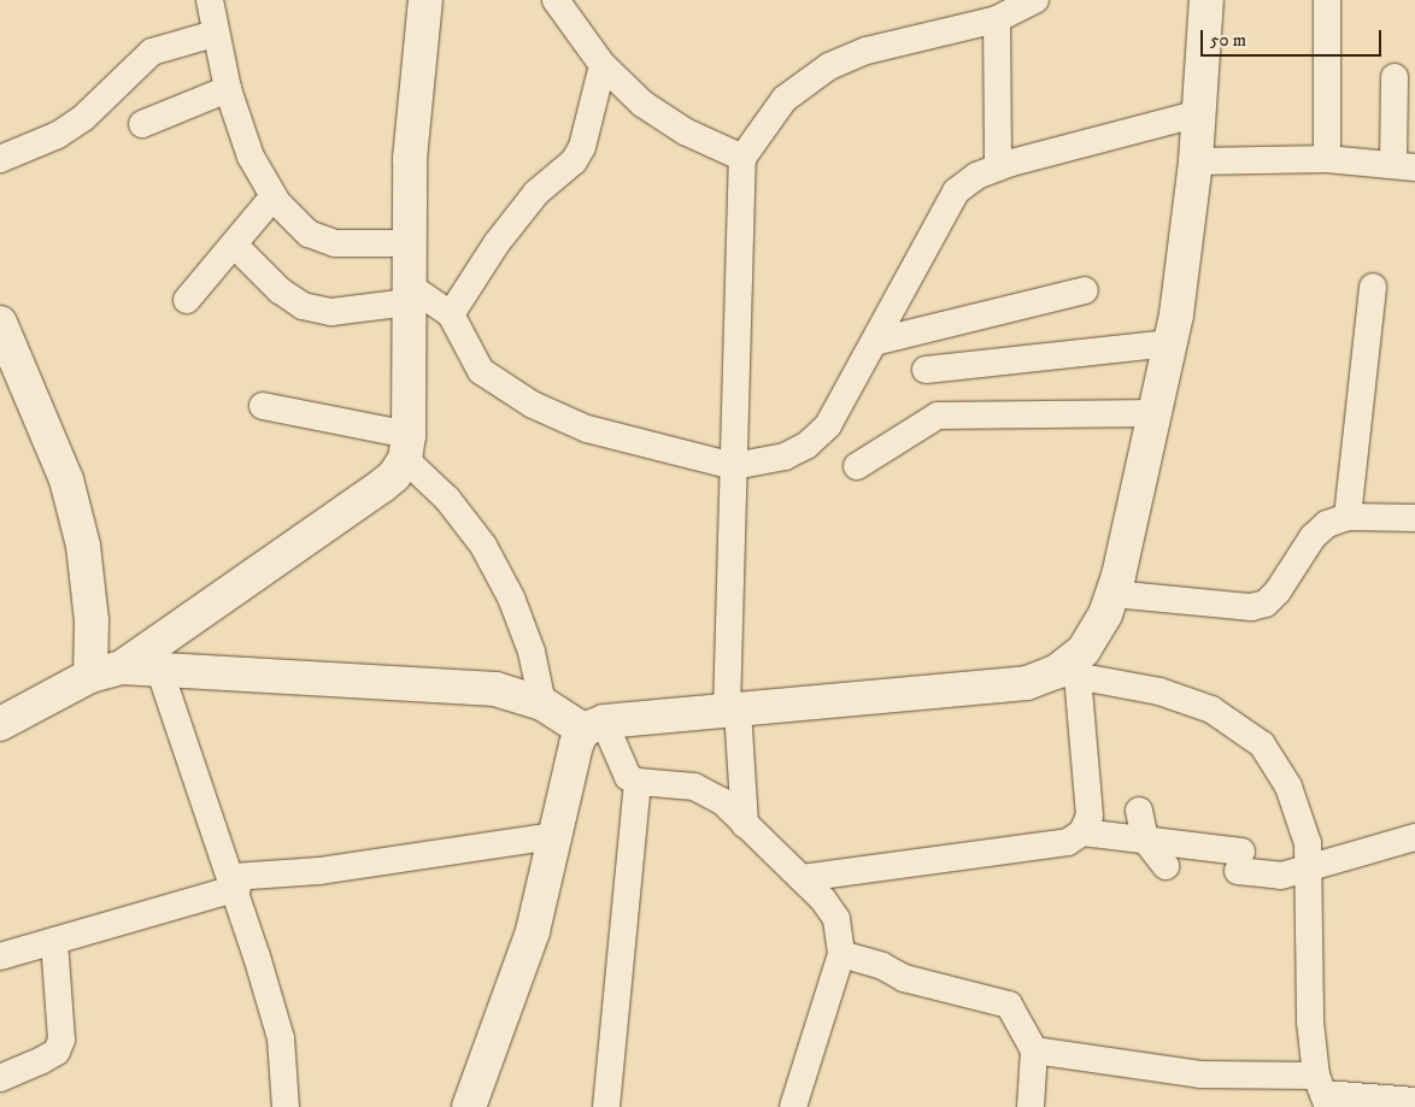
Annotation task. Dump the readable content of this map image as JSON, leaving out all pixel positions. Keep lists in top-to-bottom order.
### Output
{
  "scale_bar": "50 m"
}
